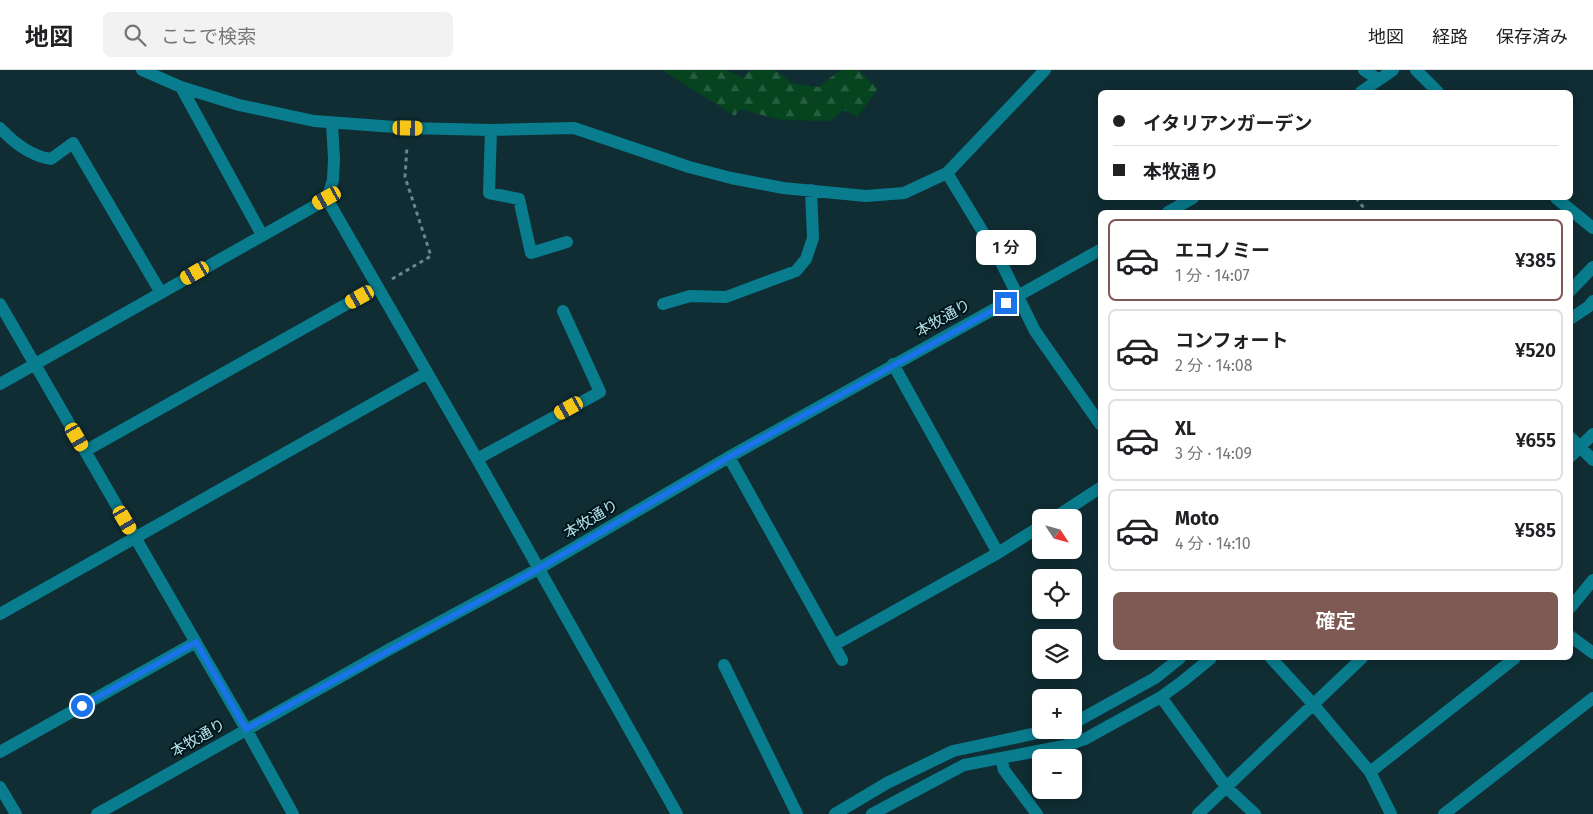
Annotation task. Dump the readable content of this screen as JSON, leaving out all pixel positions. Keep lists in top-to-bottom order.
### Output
{
  "streets": {
    "street": ["本牧通り"]
  },
  "north": "bottom right",
  "page": {
    "header": "地図",
    "search": "ここで検索",
    "nav": ["地図", "経路", "保存済み"],
    "banner": ["イタリアンガーデン", "本牧通り"],
    "list": [
      {
        "name": "エコノミー",
        "note": "1 分 · 14:07",
        "value": "¥385"
      },
      {
        "name": "コンフォート",
        "note": "2 分 · 14:08",
        "value": "¥520"
      },
      {
        "name": "XL",
        "note": "3 分 · 14:09",
        "value": "¥655"
      },
      {
        "name": "Moto",
        "note": "4 分 · 14:10",
        "value": "¥585"
      }
    ],
    "bubble": "1 分",
    "map_buttons": ["+", "−"],
    "buttons": "確定"
  }
}
